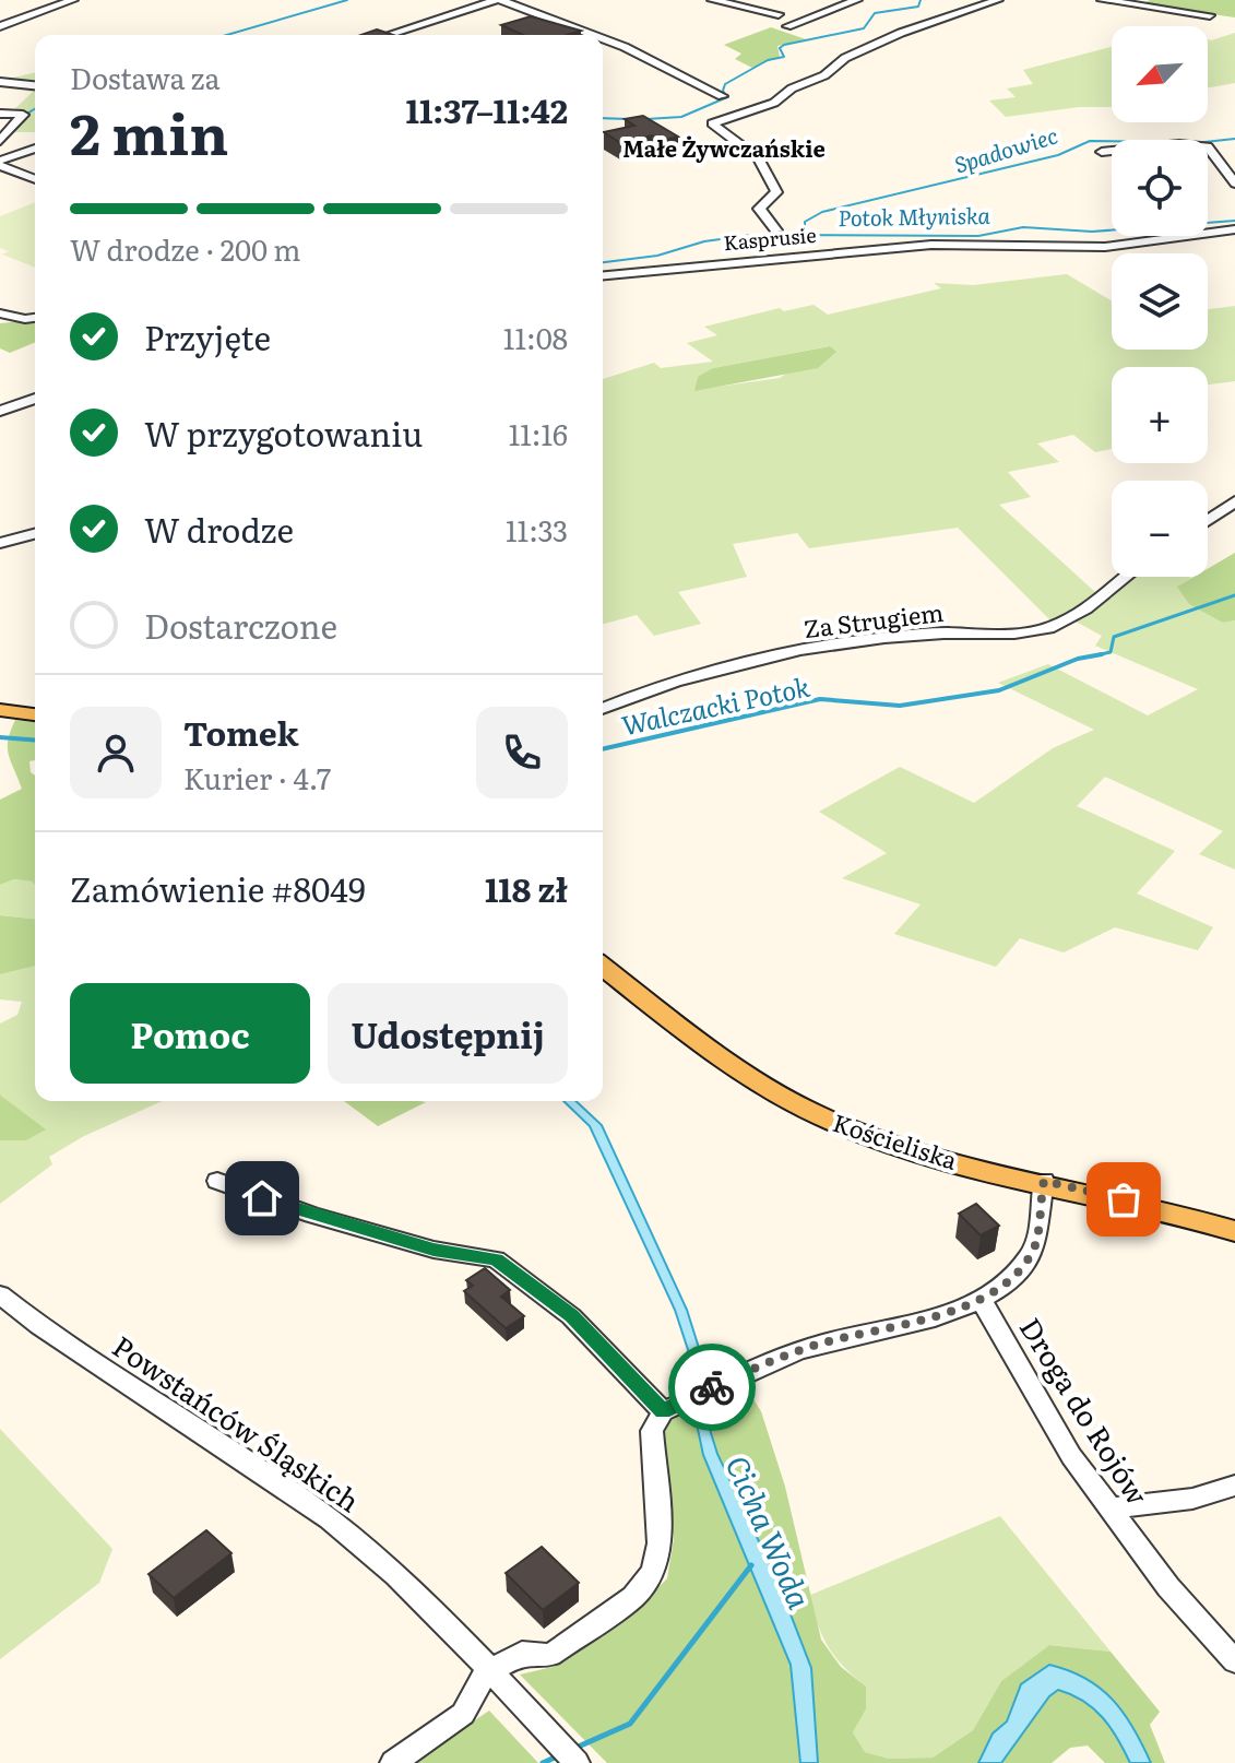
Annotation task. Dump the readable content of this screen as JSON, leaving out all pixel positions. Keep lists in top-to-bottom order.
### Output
{
  "streets": {
    "main road": ["Kościeliska"],
    "street": [
      "Kasprusie",
      "Za Strugiem",
      "Droga do Rojów",
      "Powstańców Śląskich"
    ]
  },
  "districts": ["Małe Żywczańskie"],
  "water": [
    "Spadowiec",
    "Potok Młyniska",
    "Walczacki Potok",
    "Cicha Woda"
  ],
  "north": "bottom left",
  "page": {
    "map_buttons": ["+", "−"],
    "heading": ["2 min", "Dostawa za", "11:37–11:42"],
    "panel": [
      "Tomek",
      "Kurier · 4.7",
      "Zamówienie #8049",
      "118 zł"
    ],
    "bar": "W drodze · 200 m",
    "list": [
      ["Przyjęte", "11:08"],
      ["W przygotowaniu", "11:16"],
      ["W drodze", "11:33"],
      "Dostarczone"
    ],
    "buttons": ["Pomoc", "Udostępnij"]
  }
}
